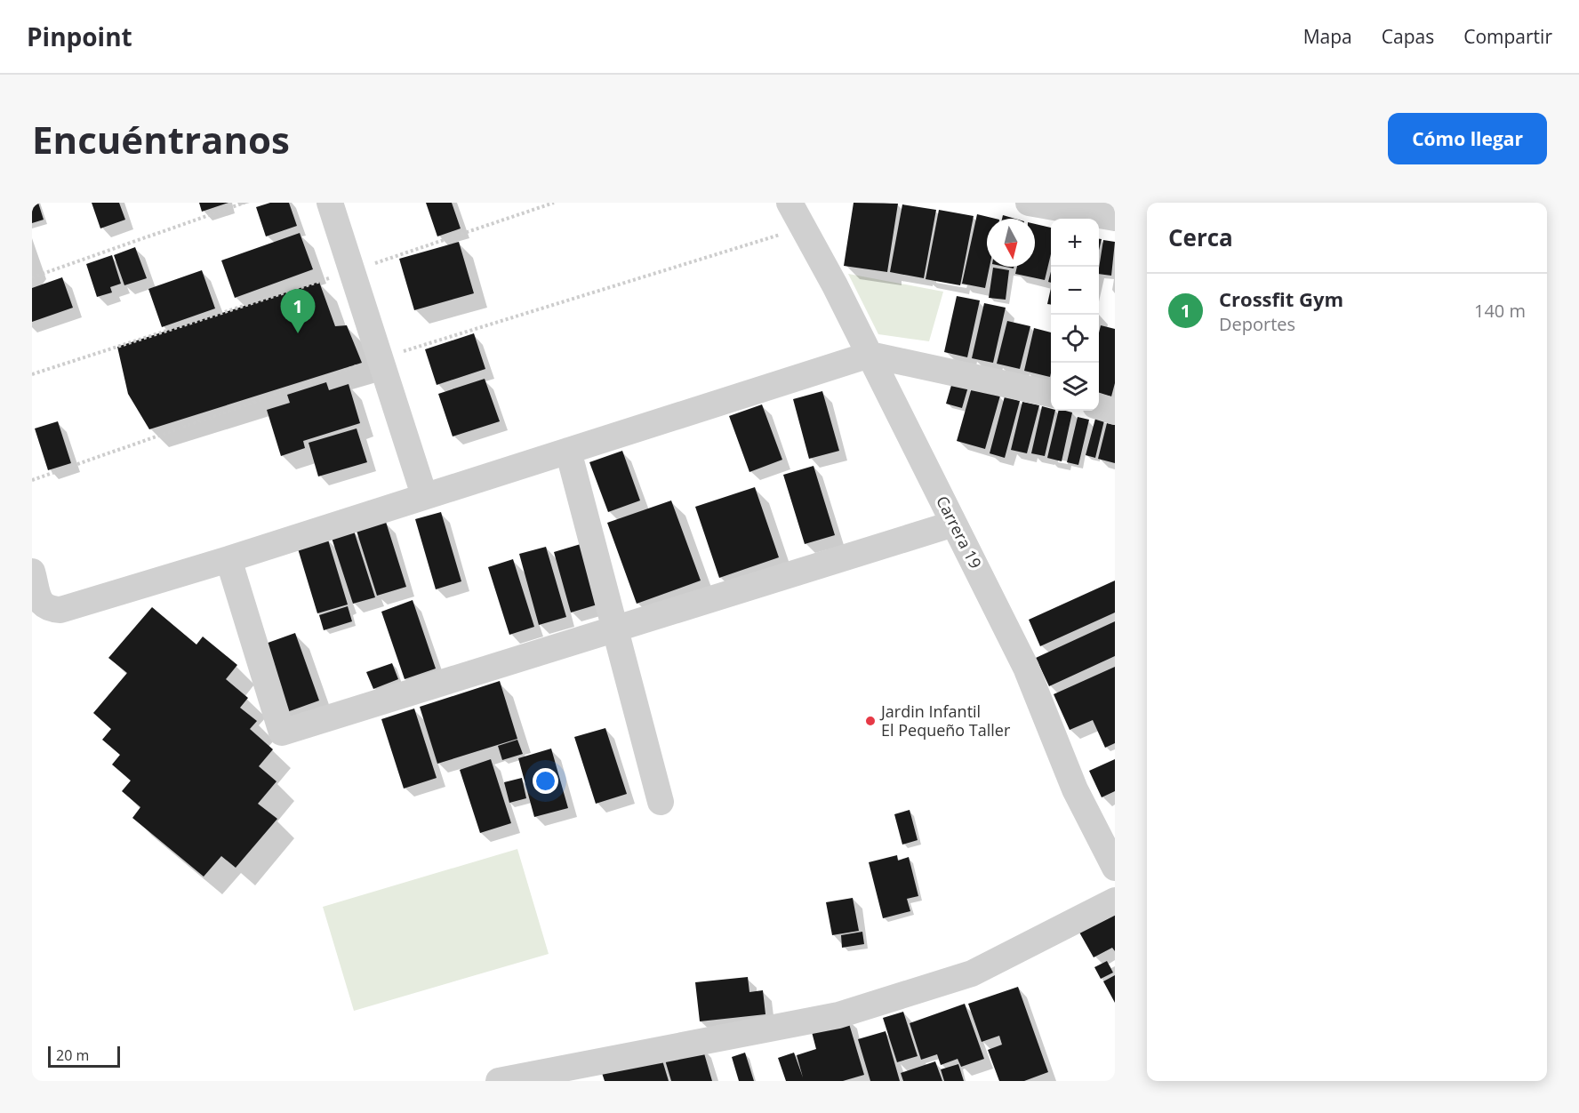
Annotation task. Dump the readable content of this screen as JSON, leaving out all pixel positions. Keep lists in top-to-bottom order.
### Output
{
  "streets": {
    "street": ["Carrera 19"]
  },
  "places": ["Jardin Infantil El Pequeño Taller"],
  "scale_bar": "20 m",
  "north": "bottom",
  "page": {
    "header": "Pinpoint",
    "nav": ["Mapa", "Capas", "Compartir"],
    "buttons": "Cómo llegar",
    "title": "Encuéntranos",
    "heading": "Cerca",
    "map_buttons": ["+", "−"],
    "list": [
      {
        "mark": "1",
        "name": "Crossfit Gym",
        "note": "Deportes",
        "value": "140 m"
      }
    ],
    "pins": "1",
    "scale": "20 m"
  }
}
